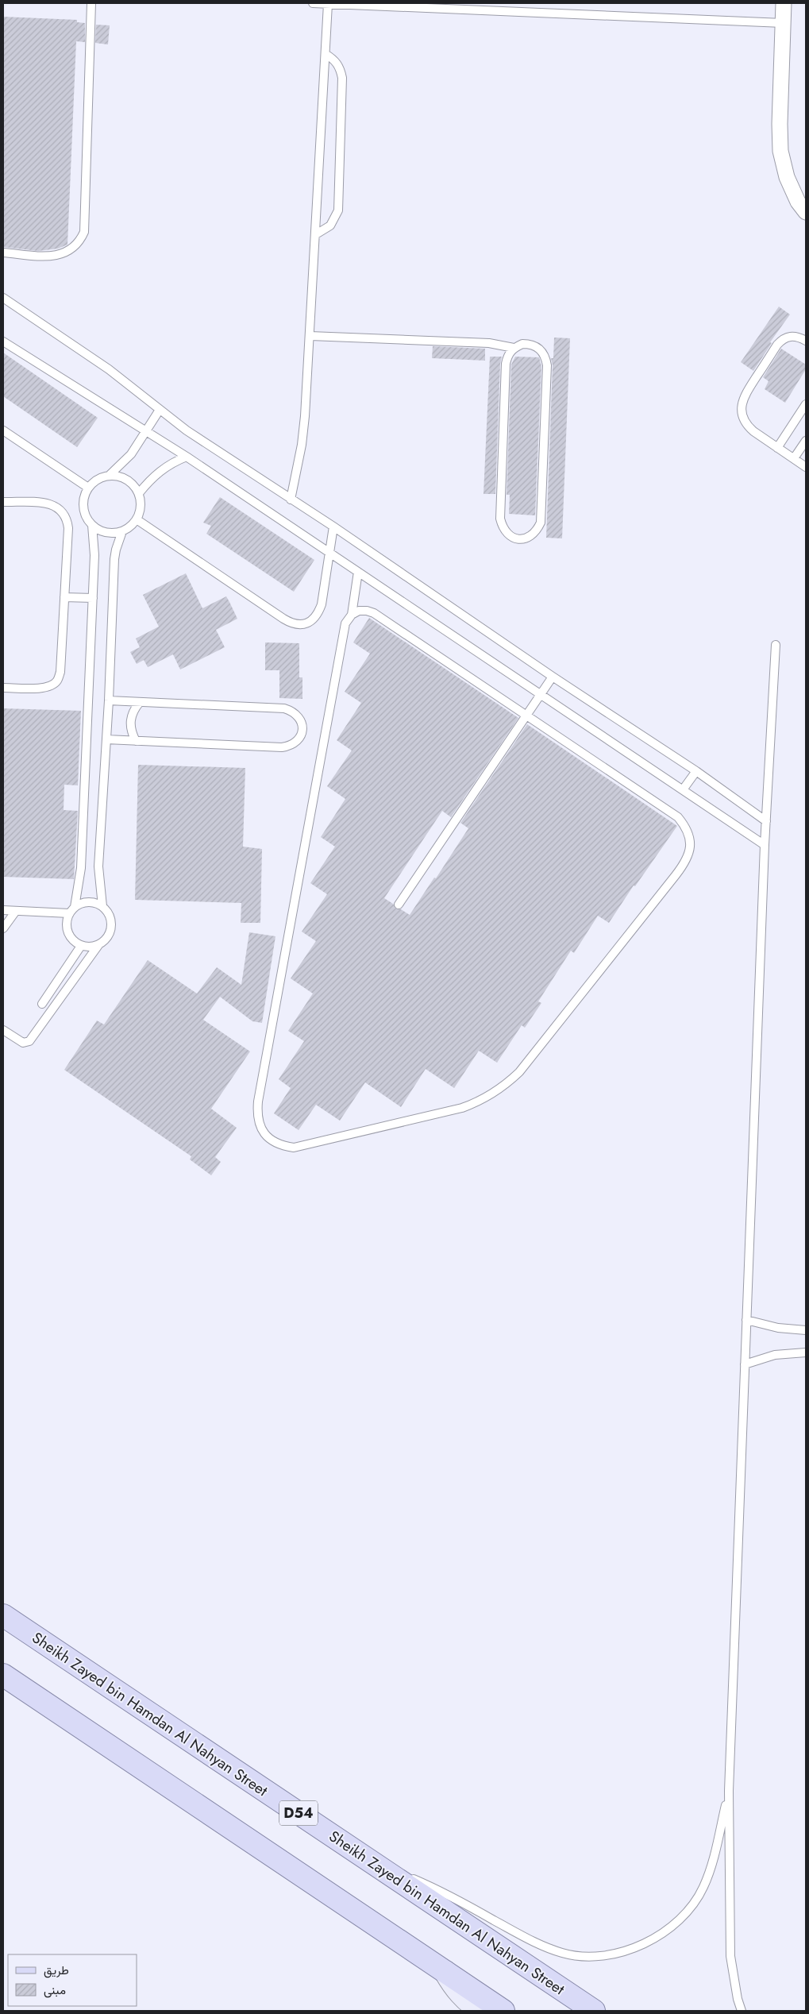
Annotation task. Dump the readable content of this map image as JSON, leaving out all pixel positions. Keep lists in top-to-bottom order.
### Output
{
  "streets": {
    "main road": ["Sheikh Zayed bin Hamdan Al Nahyan Street", "D54"]
  },
  "legend": ["طريق", "مبنى"]
}
